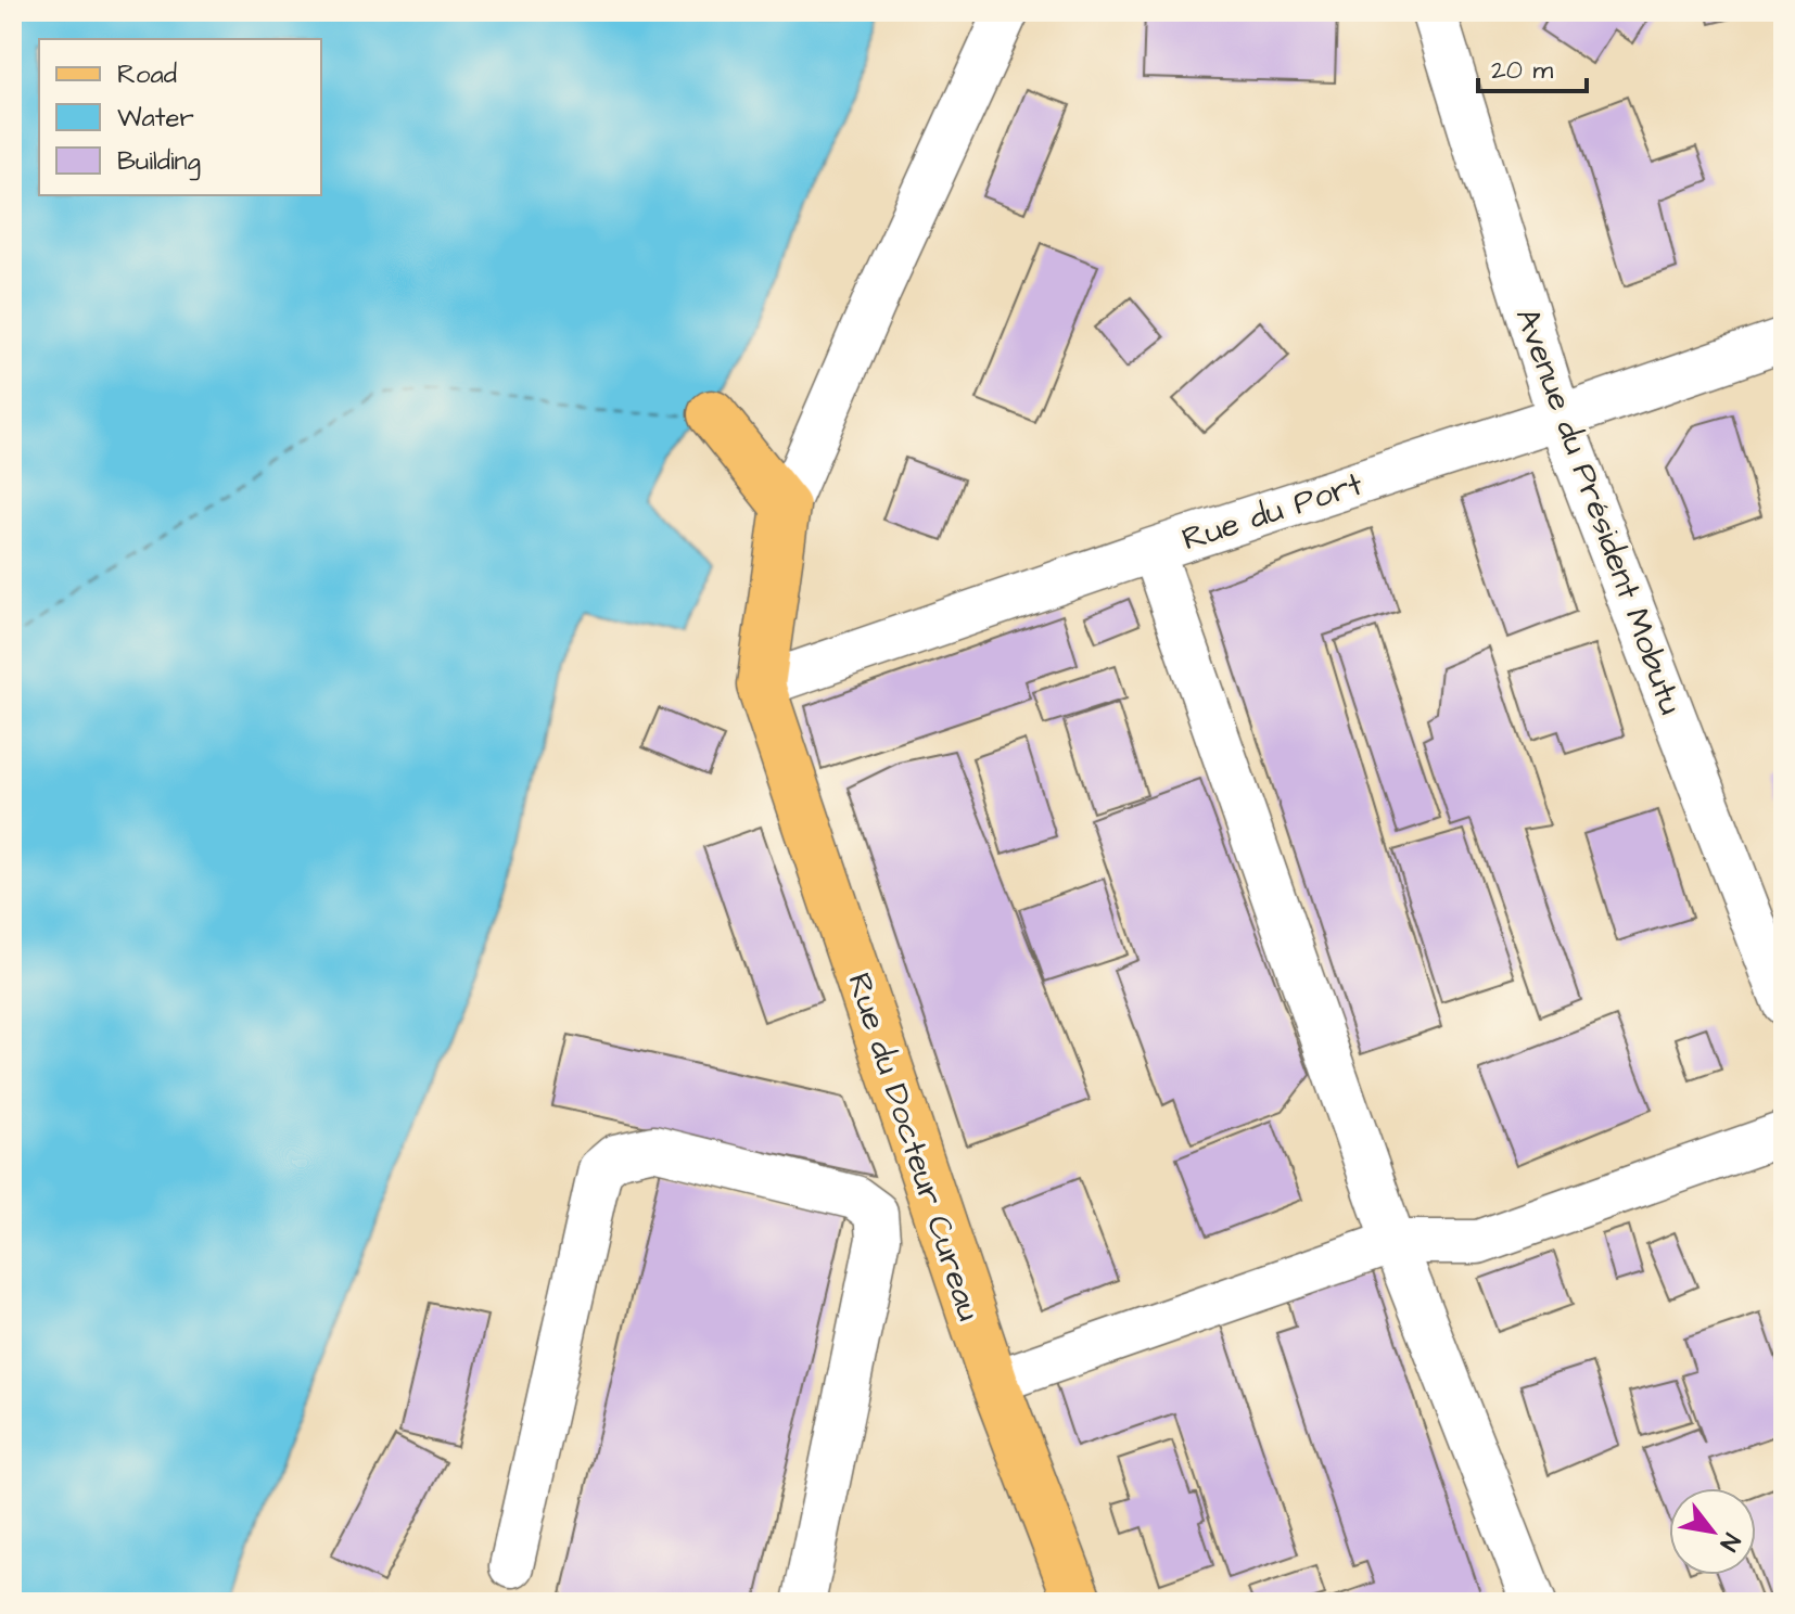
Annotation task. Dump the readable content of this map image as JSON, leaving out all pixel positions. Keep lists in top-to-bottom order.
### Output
{
  "streets": {
    "main road": ["Rue du Docteur Cureau"],
    "street": ["Rue du Port", "Avenue du Président Mobutu"]
  },
  "crossings": [
    ["Rue du Port", "Avenue du Président Mobutu"],
    ["Rue du Port", "Rue du Docteur Cureau"]
  ],
  "legend": ["Road", "Water", "Building"],
  "scale_bar": "20 m",
  "north": "bottom right"
}
